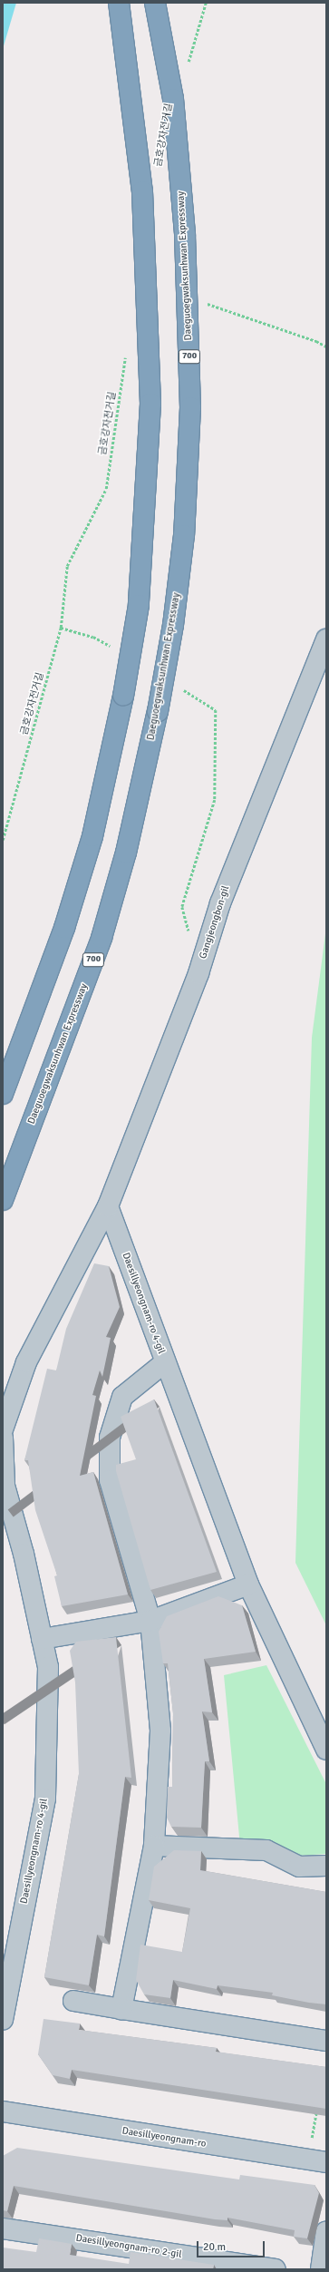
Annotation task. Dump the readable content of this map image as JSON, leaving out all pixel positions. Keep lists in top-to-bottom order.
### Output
{
  "streets": {
    "highway": ["Daeguoegwaksunhwan Expressway", "700"],
    "street": [
      "Gangjeongbon-gil",
      "Daesillyeongnam-ro 4-gil",
      "Daesillyeongnam-ro",
      "Daesillyeongnam-ro 2-gil"
    ],
    "path": ["금호강자전거길"]
  },
  "crossings": [
    ["Gangjeongbon-gil", "Daesillyeongnam-ro 4-gil"]
  ],
  "scale_bar": "20 m"
}
